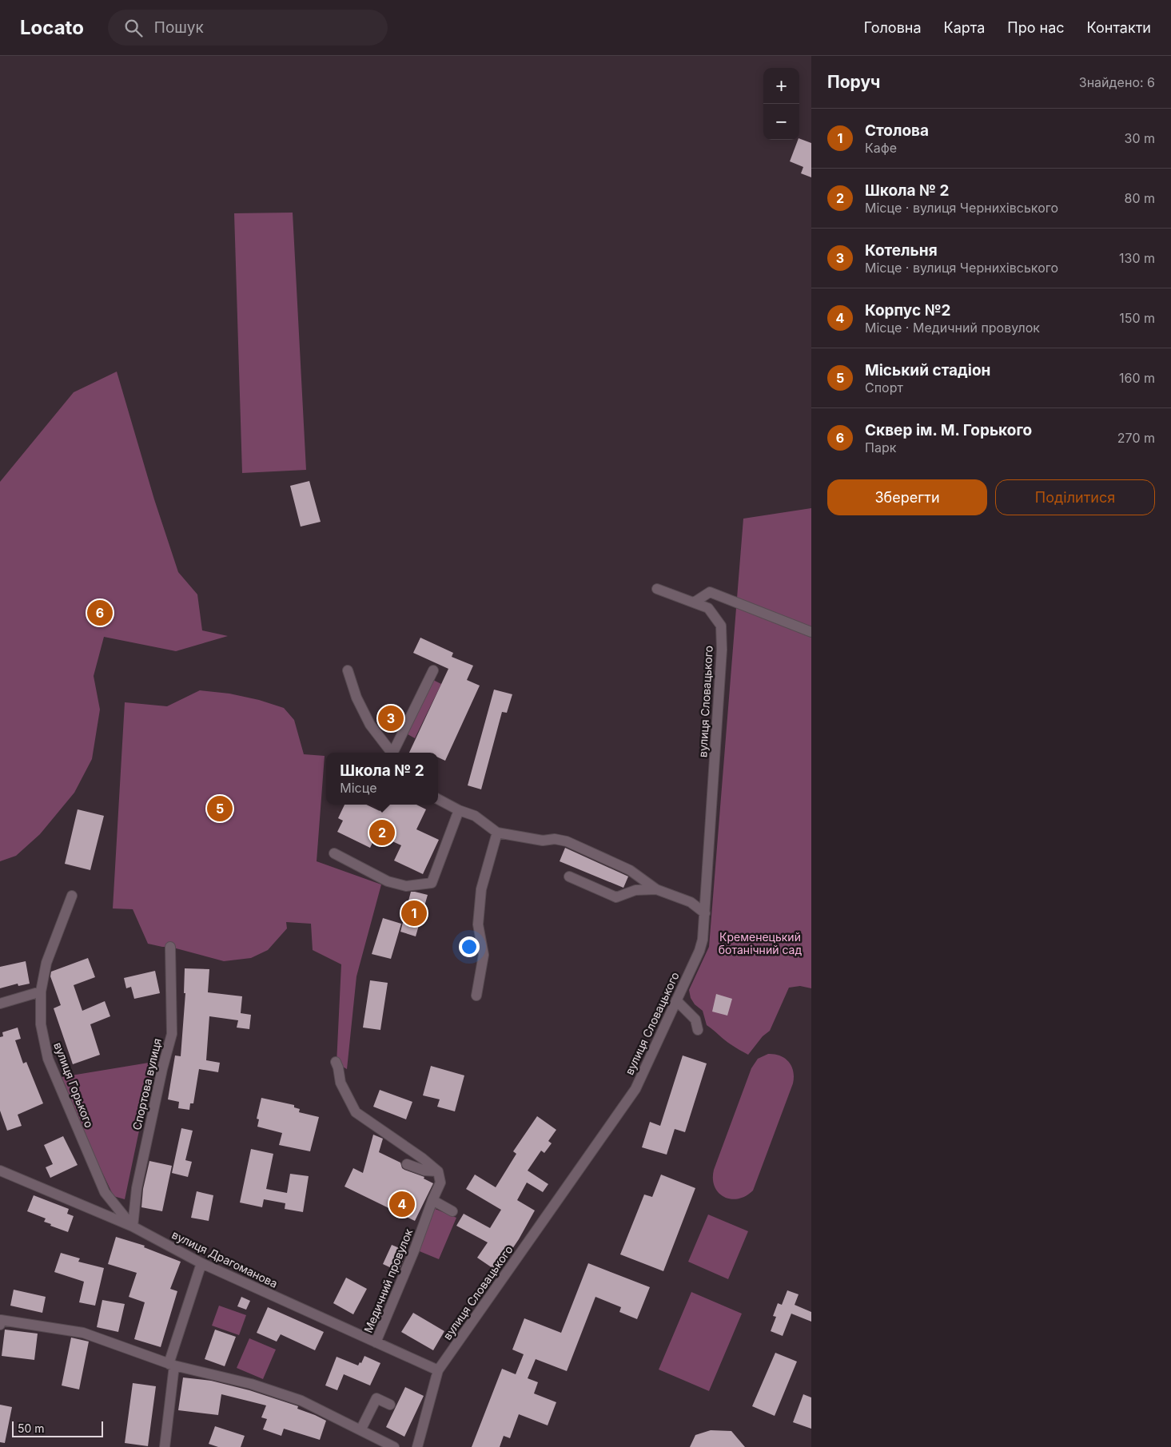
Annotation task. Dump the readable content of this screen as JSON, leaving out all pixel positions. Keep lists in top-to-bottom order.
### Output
{
  "streets": {
    "street": [
      "вулиця Словацького",
      "Спортова вулиця",
      "вулиця Горького",
      "вулиця Драгоманова",
      "Медичний провулок"
    ]
  },
  "crossings": [
    ["вулиця Словацького", "вулиця Драгоманова"],
    ["Спортова вулиця", "вулиця Горького"],
    ["Спортова вулиця", "вулиця Драгоманова"],
    ["вулиця Горького", "вулиця Драгоманова"],
    ["вулиця Драгоманова", "Медичний провулок"]
  ],
  "parks": ["Кременецький ботанічний сад"],
  "scale_bar": "50 m",
  "page": {
    "header": "Locato",
    "search": "Пошук",
    "nav": [
      "Головна",
      "Карта",
      "Про нас",
      "Контакти"
    ],
    "heading": ["Поруч", "Знайдено: 6"],
    "map_buttons": ["+", "−"],
    "list": [
      {
        "mark": "1",
        "name": "Столова",
        "note": "Кафе",
        "value": "30 m"
      },
      {
        "mark": "2",
        "name": "Школа № 2",
        "note": "Місце · вулиця Чернихівського",
        "value": "80 m"
      },
      {
        "mark": "3",
        "name": "Котельня",
        "note": "Місце · вулиця Чернихівського",
        "value": "130 m"
      },
      {
        "mark": "4",
        "name": "Корпус №2",
        "note": "Місце · Медичний провулок",
        "value": "150 m"
      },
      {
        "mark": "5",
        "name": "Міський стадіон",
        "note": "Спорт",
        "value": "160 m"
      },
      {
        "mark": "6",
        "name": "Сквер ім. М. Горького",
        "note": "Парк",
        "value": "270 m"
      }
    ],
    "buttons": ["Зберегти", "Поділитися"],
    "pins": [
      "6",
      "3",
      "5",
      "2",
      "1",
      "4"
    ],
    "popup": ["Школа № 2", "Місце"],
    "scale": "50 m"
  }
}
